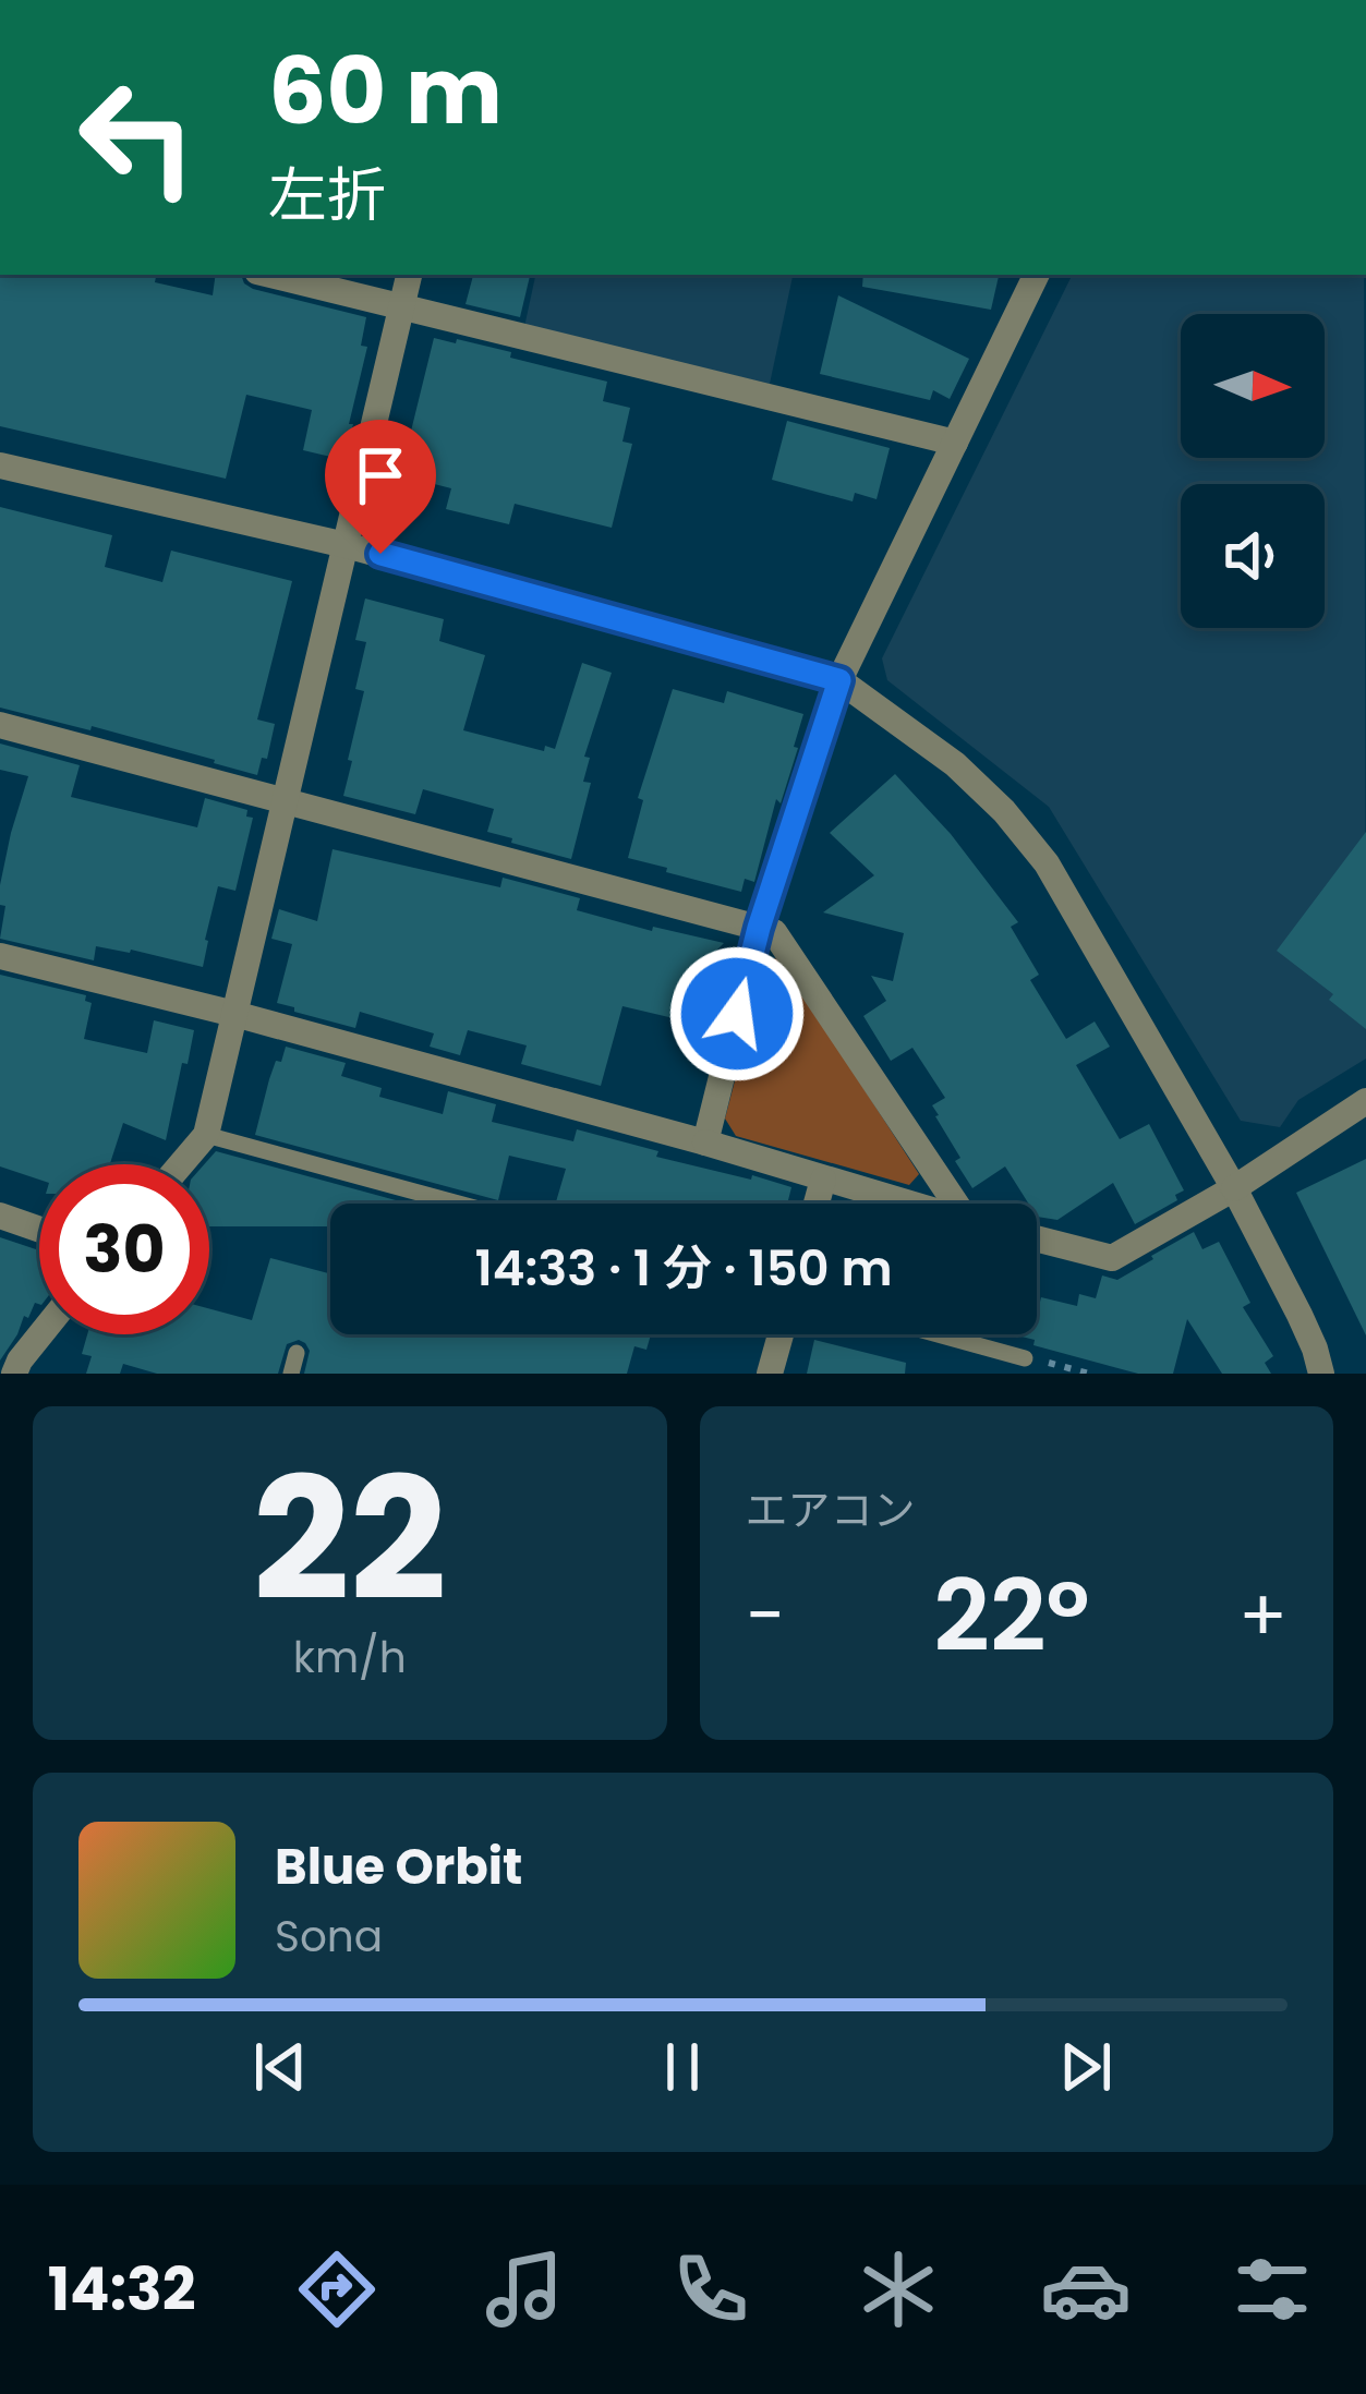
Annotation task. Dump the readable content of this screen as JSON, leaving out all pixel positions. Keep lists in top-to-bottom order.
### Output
{
  "north": "right",
  "page": {
    "turn": ["60 m", "左折"],
    "limit": "30",
    "trip": "14:33 · 1 分 · 150 m",
    "tile": [
      ["22", "km/h"],
      "エアコン"
    ],
    "heat": ["−", "22°", "+"],
    "song": ["Blue Orbit", "Sona"],
    "tabs": "14:32"
  }
}
